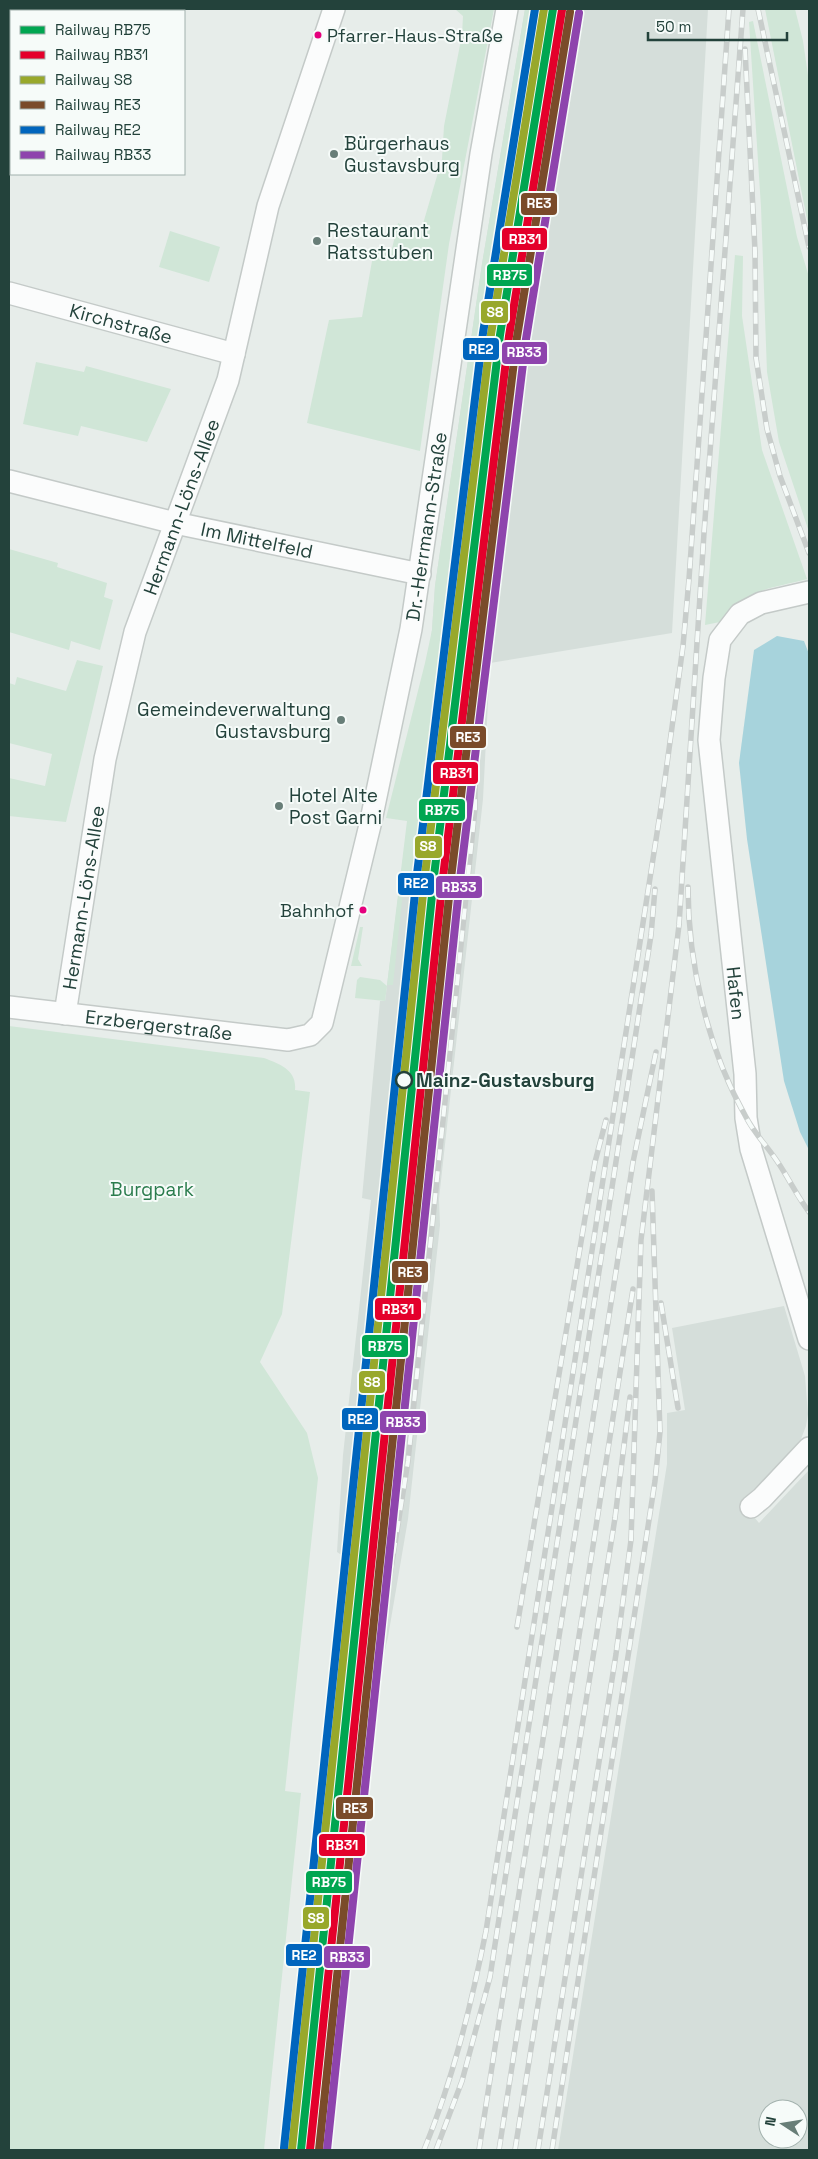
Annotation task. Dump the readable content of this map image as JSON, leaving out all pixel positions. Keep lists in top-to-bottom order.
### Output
{
  "streets": {
    "street": [
      "Kirchstraße",
      "Hermann-Löns-Allee",
      "Dr.-Herrmann-Straße",
      "Im Mittelfeld",
      "Hafen",
      "Erzbergerstraße"
    ]
  },
  "crossings": [
    ["Kirchstraße", "Hermann-Löns-Allee"],
    ["Hermann-Löns-Allee", "Im Mittelfeld"],
    ["Hermann-Löns-Allee", "Erzbergerstraße"],
    ["Dr.-Herrmann-Straße", "Im Mittelfeld"],
    ["Dr.-Herrmann-Straße", "Erzbergerstraße"]
  ],
  "parks": ["Burgpark"],
  "places": [
    "Pfarrer-Haus-Straße",
    "Bürgerhaus Gustavsburg",
    "Restaurant Ratsstuben",
    "Gemeindeverwaltung Gustavsburg",
    "Hotel Alte Post Garni",
    "Bahnhof",
    "Mainz-Gustavsburg"
  ],
  "lines": [
    "rail line RB75",
    "rail line S8",
    "rail line RE2",
    "rail line RB31",
    "rail line RE3",
    "rail line RB33"
  ],
  "legend": [
    "Railway RB75",
    "Railway RB31",
    "Railway S8",
    "Railway RE3",
    "Railway RE2",
    "Railway RB33"
  ],
  "scale_bar": "50 m",
  "north": "left"
}
